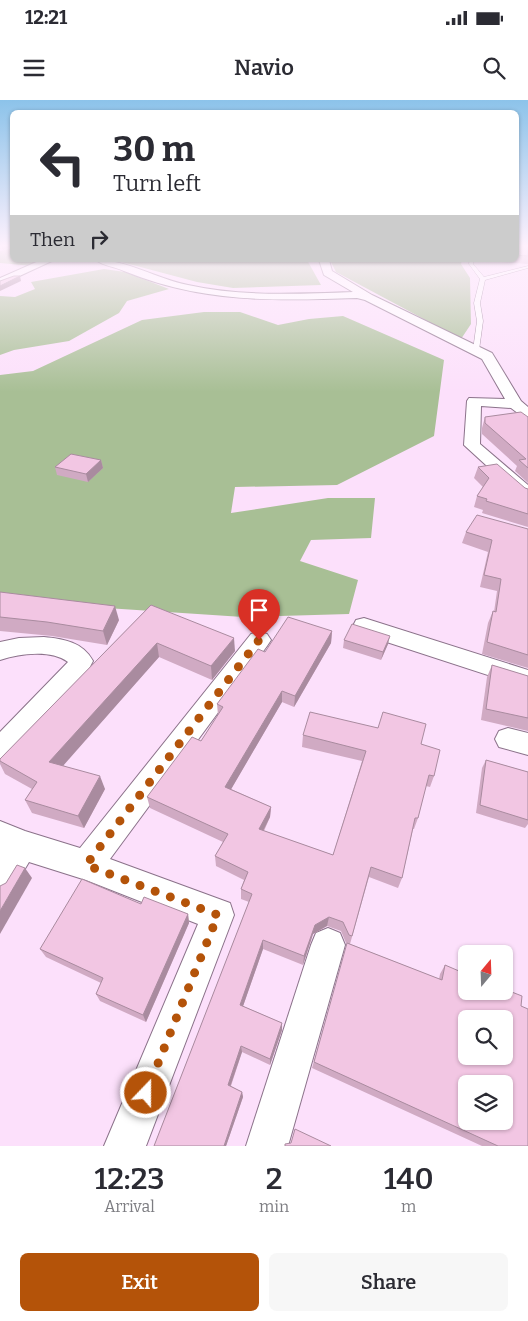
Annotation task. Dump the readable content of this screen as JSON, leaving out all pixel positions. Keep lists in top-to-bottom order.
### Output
{
  "north": "top",
  "page": {
    "status": "12:21",
    "header": "Navio",
    "turn": ["30 m", "Turn left"],
    "then": "Then",
    "eta": [
      "12:23",
      "Arrival",
      "2",
      "min",
      "140",
      "m"
    ],
    "buttons": ["Exit", "Share"]
  }
}
